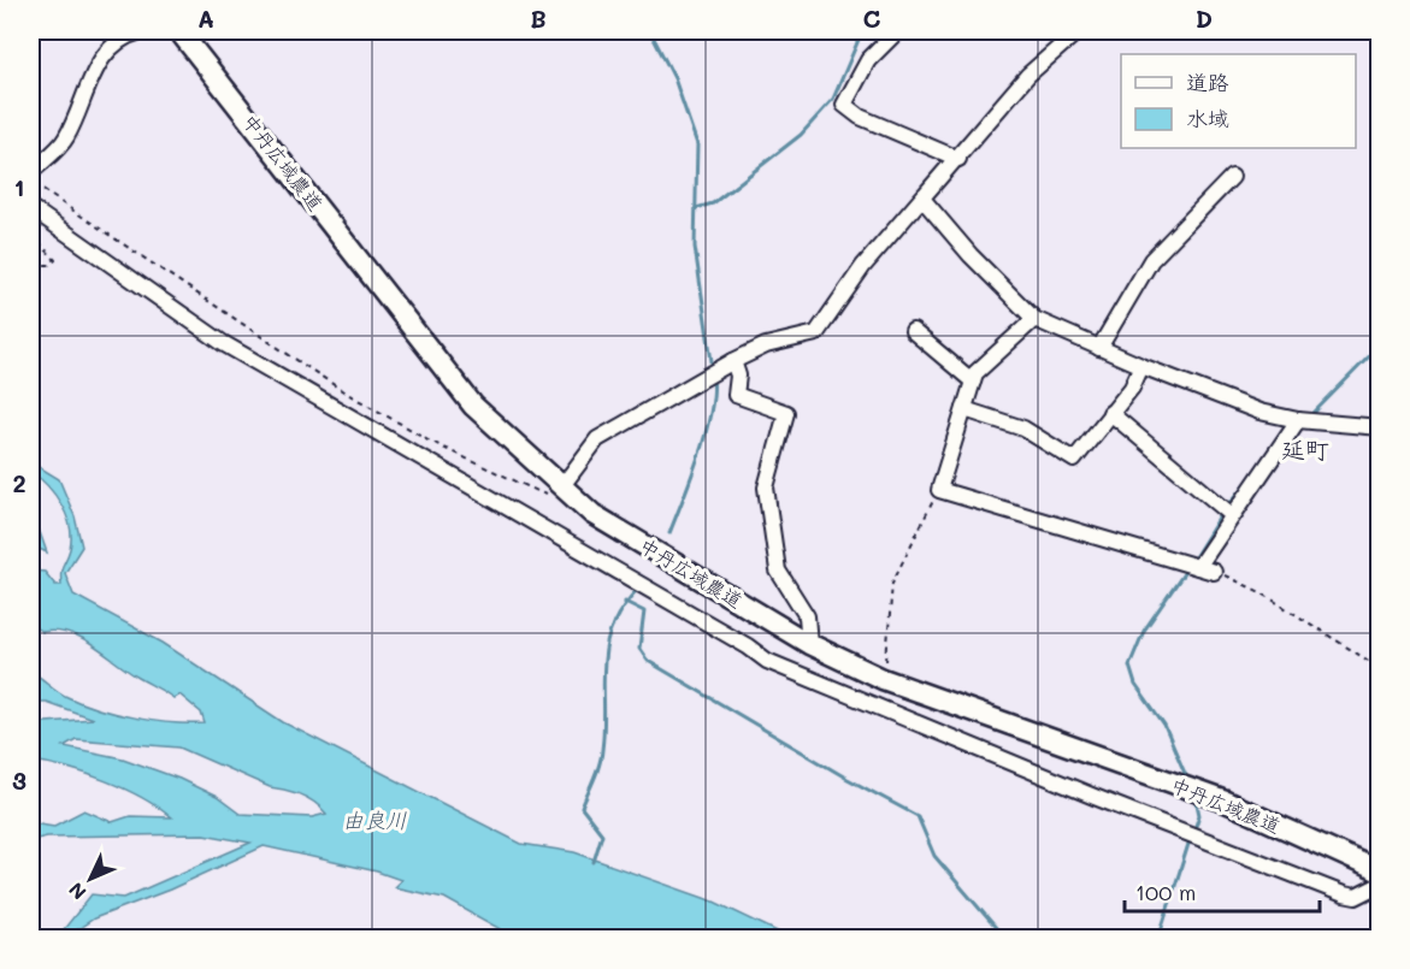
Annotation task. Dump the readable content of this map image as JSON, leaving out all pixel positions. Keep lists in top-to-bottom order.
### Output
{
  "streets": {
    "street": ["中丹広域農道"]
  },
  "districts": ["延町"],
  "water": ["由良川"],
  "legend": ["道路", "水域"],
  "scale_bar": "100 m",
  "north": "bottom left",
  "grid": {
    "columns": [
      "A",
      "B",
      "C",
      "D"
    ],
    "rows": ["1", "2", "3"]
  }
}
